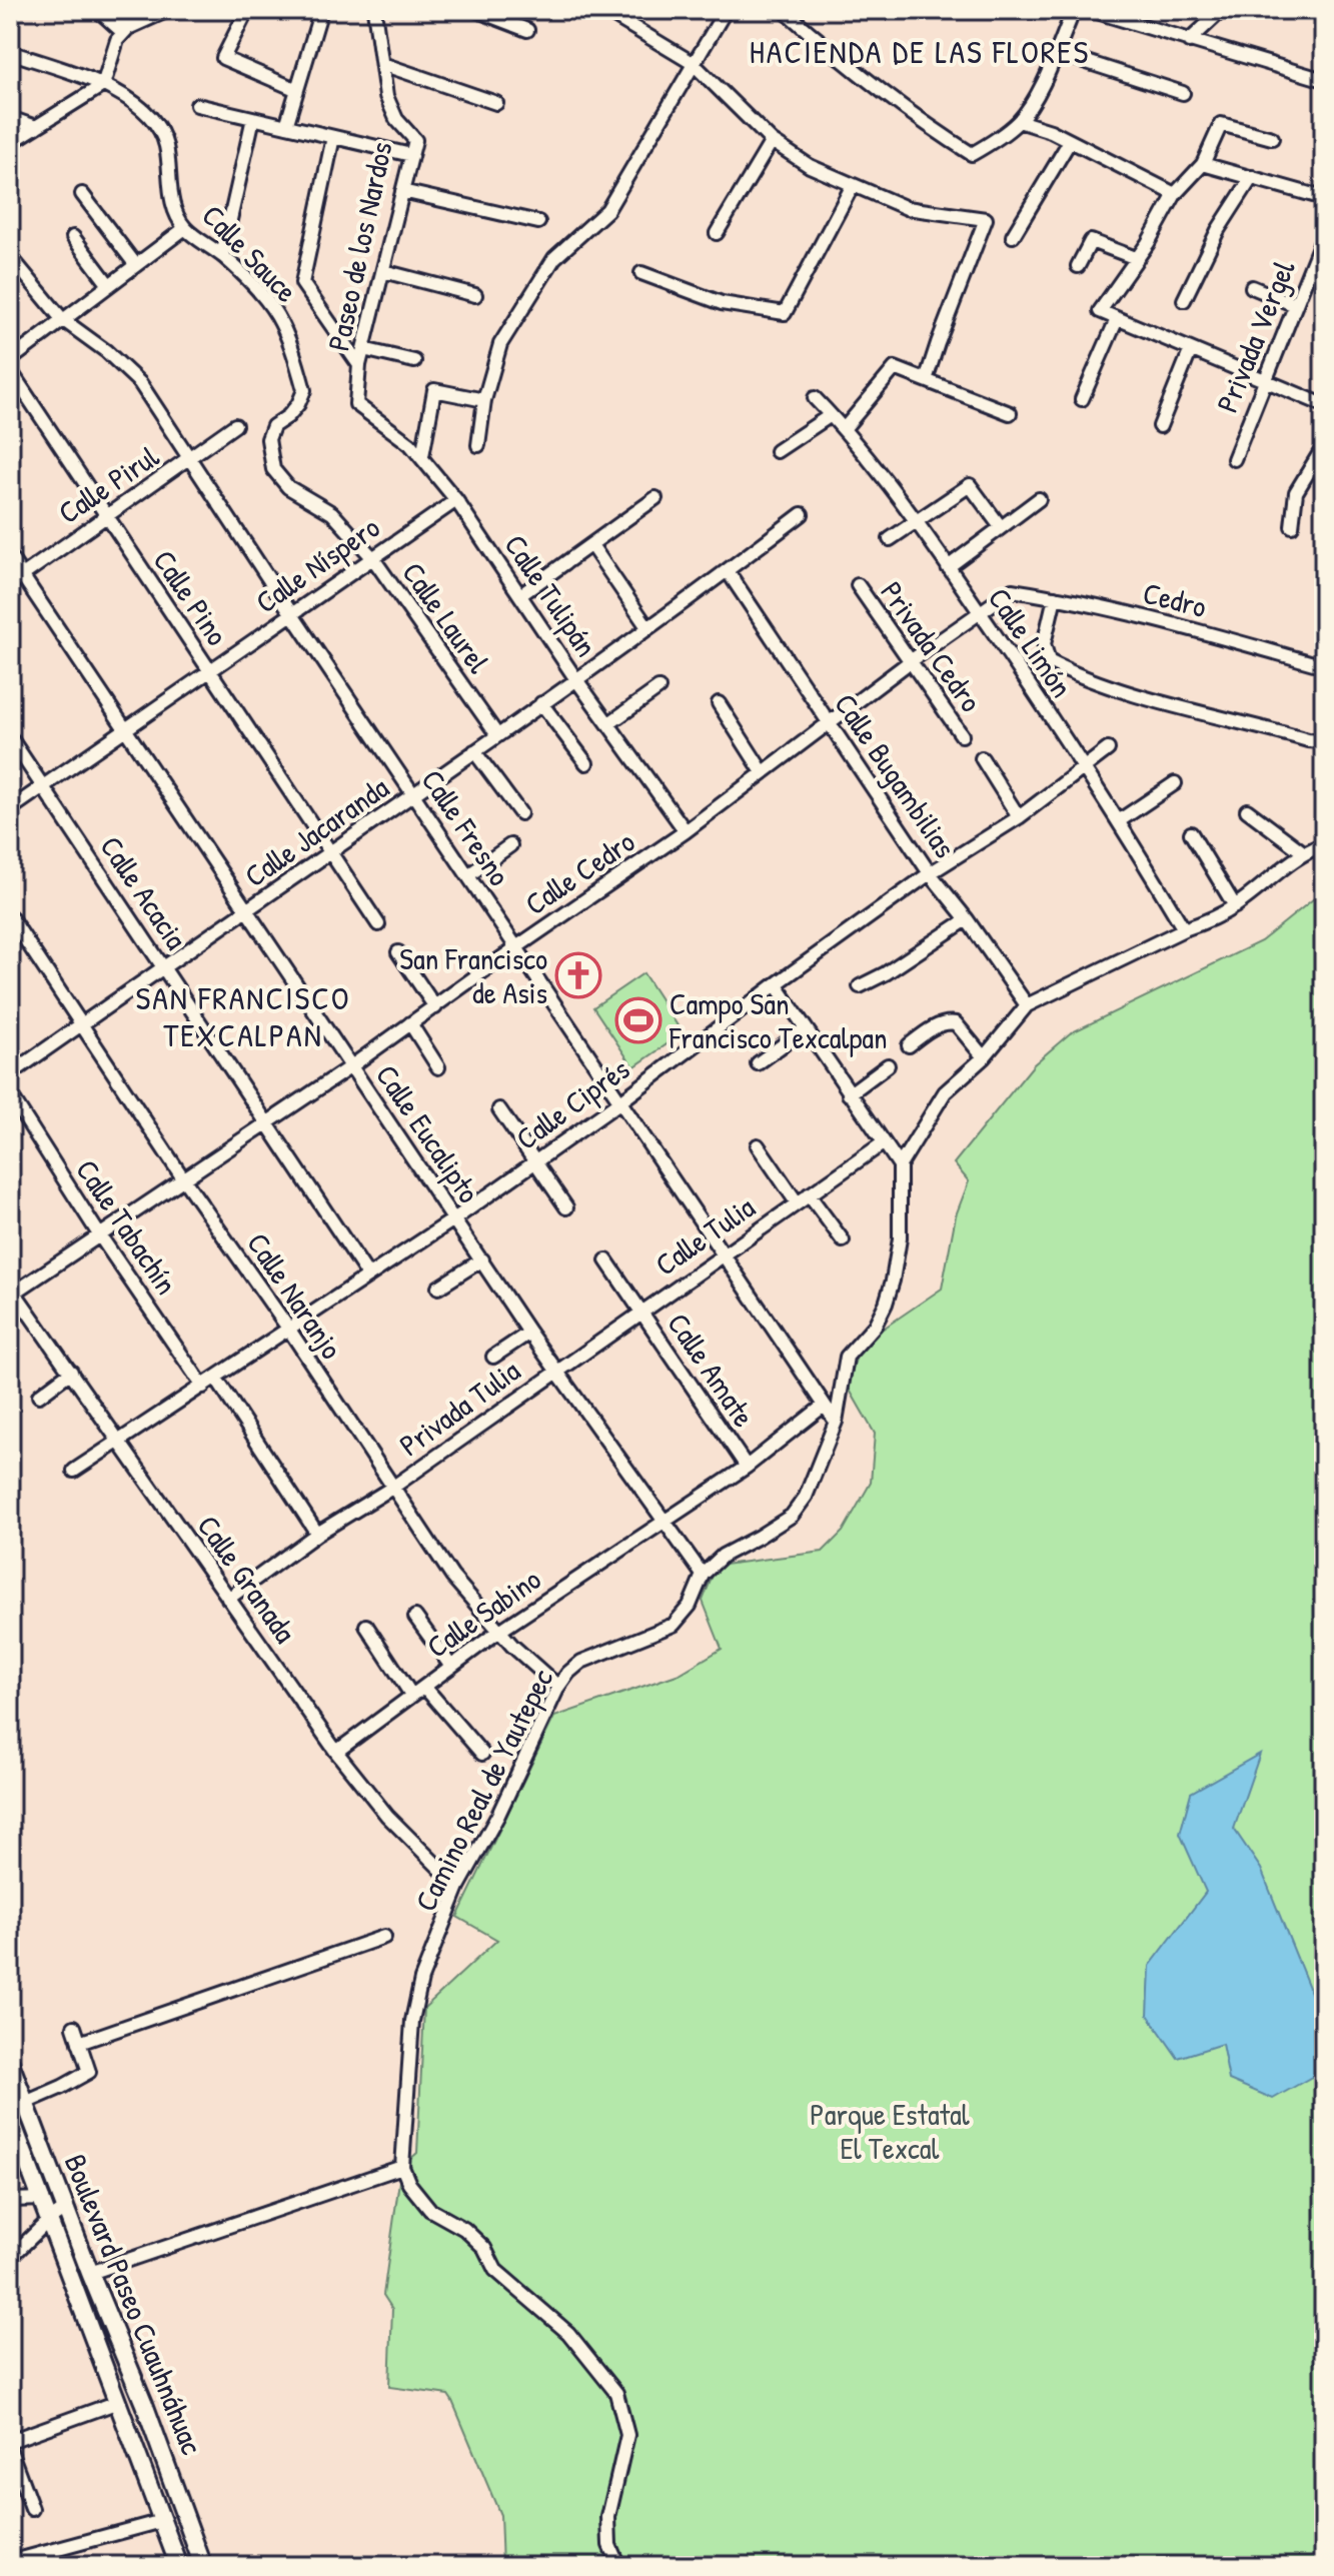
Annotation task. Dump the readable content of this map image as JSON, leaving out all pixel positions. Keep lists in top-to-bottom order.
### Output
{
  "streets": {
    "main road": ["Boulevard Paseo Cuauhnáhuac"],
    "street": [
      "Paseo de los Nardos",
      "Calle Sauce",
      "Privada Vergel",
      "Calle Pirul",
      "Calle Níspero",
      "Calle Tulipán",
      "Calle Pino",
      "Cedro",
      "Calle Laurel",
      "Calle Limón",
      "Privada Cedro",
      "Calle Bugambilias",
      "Calle Fresno",
      "Calle Jacaranda",
      "Calle Cedro",
      "Calle Acacia",
      "Calle Ciprés",
      "Calle Eucalipto",
      "Calle Tabachín",
      "Calle Tulia",
      "Calle Naranjo",
      "Calle Amate",
      "Privada Tulia",
      "Calle Granada",
      "Calle Sabino",
      "Camino Real de Yautepec"
    ]
  },
  "crossings": [
    ["Paseo de los Nardos", "Calle Tulipán"],
    ["Calle Sauce", "Calle Laurel"],
    ["Calle Pirul", "Calle Pino"],
    ["Calle Pirul", "Calle Fresno"],
    ["Calle Pirul", "Calle Eucalipto"],
    ["Calle Níspero", "Calle Tulipán"],
    ["Calle Níspero", "Calle Pino"],
    ["Calle Níspero", "Calle Laurel"],
    ["Calle Níspero", "Calle Fresno"],
    ["Calle Níspero", "Calle Acacia"],
    ["Calle Níspero", "Calle Eucalipto"],
    ["Calle Tulipán", "Calle Jacaranda"],
    ["Calle Tulipán", "Calle Cedro"],
    ["Calle Pino", "Calle Jacaranda"],
    ["Cedro", "Calle Cedro"],
    ["Calle Laurel", "Calle Jacaranda"],
    ["Calle Limón", "Calle Cedro"],
    ["Calle Limón", "Calle Ciprés"],
    ["Privada Cedro", "Calle Cedro"],
    ["Calle Bugambilias", "Calle Jacaranda"],
    ["Calle Bugambilias", "Calle Cedro"],
    ["Calle Bugambilias", "Calle Ciprés"],
    ["Calle Fresno", "Calle Jacaranda"],
    ["Calle Fresno", "Calle Cedro"],
    ["Calle Fresno", "Calle Ciprés"],
    ["Calle Fresno", "Calle Tulia"],
    ["Calle Fresno", "Calle Sabino"],
    ["Calle Fresno", "Camino Real de Yautepec"],
    ["Calle Jacaranda", "Calle Acacia"],
    ["Calle Jacaranda", "Calle Eucalipto"],
    ["Calle Jacaranda", "Calle Naranjo"],
    ["Calle Cedro", "Calle Acacia"],
    ["Calle Cedro", "Calle Eucalipto"],
    ["Calle Cedro", "Calle Tabachín"],
    ["Calle Cedro", "Calle Naranjo"],
    ["Calle Cedro", "Calle Granada"],
    ["Calle Acacia", "Calle Ciprés"],
    ["Calle Ciprés", "Calle Eucalipto"],
    ["Calle Ciprés", "Calle Tabachín"],
    ["Calle Ciprés", "Calle Naranjo"],
    ["Calle Ciprés", "Calle Granada"],
    ["Calle Eucalipto", "Calle Tulia"],
    ["Calle Eucalipto", "Privada Tulia"],
    ["Calle Eucalipto", "Calle Sabino"],
    ["Calle Eucalipto", "Camino Real de Yautepec"],
    ["Calle Tulia", "Calle Amate"],
    ["Calle Tulia", "Privada Tulia"],
    ["Calle Naranjo", "Privada Tulia"],
    ["Calle Naranjo", "Calle Sabino"],
    ["Calle Naranjo", "Camino Real de Yautepec"],
    ["Calle Amate", "Calle Sabino"],
    ["Calle Granada", "Calle Sabino"],
    ["Calle Granada", "Camino Real de Yautepec"]
  ],
  "districts": ["HACIENDA DE LAS FLORES", "SAN FRANCISCO TEXCALPAN"],
  "parks": ["Parque Estatal El Texcal"],
  "places": {
    "church": ["San Francisco de Asis"],
    "sports": ["Campo San Francisco Texcalpan"]
  }
}
